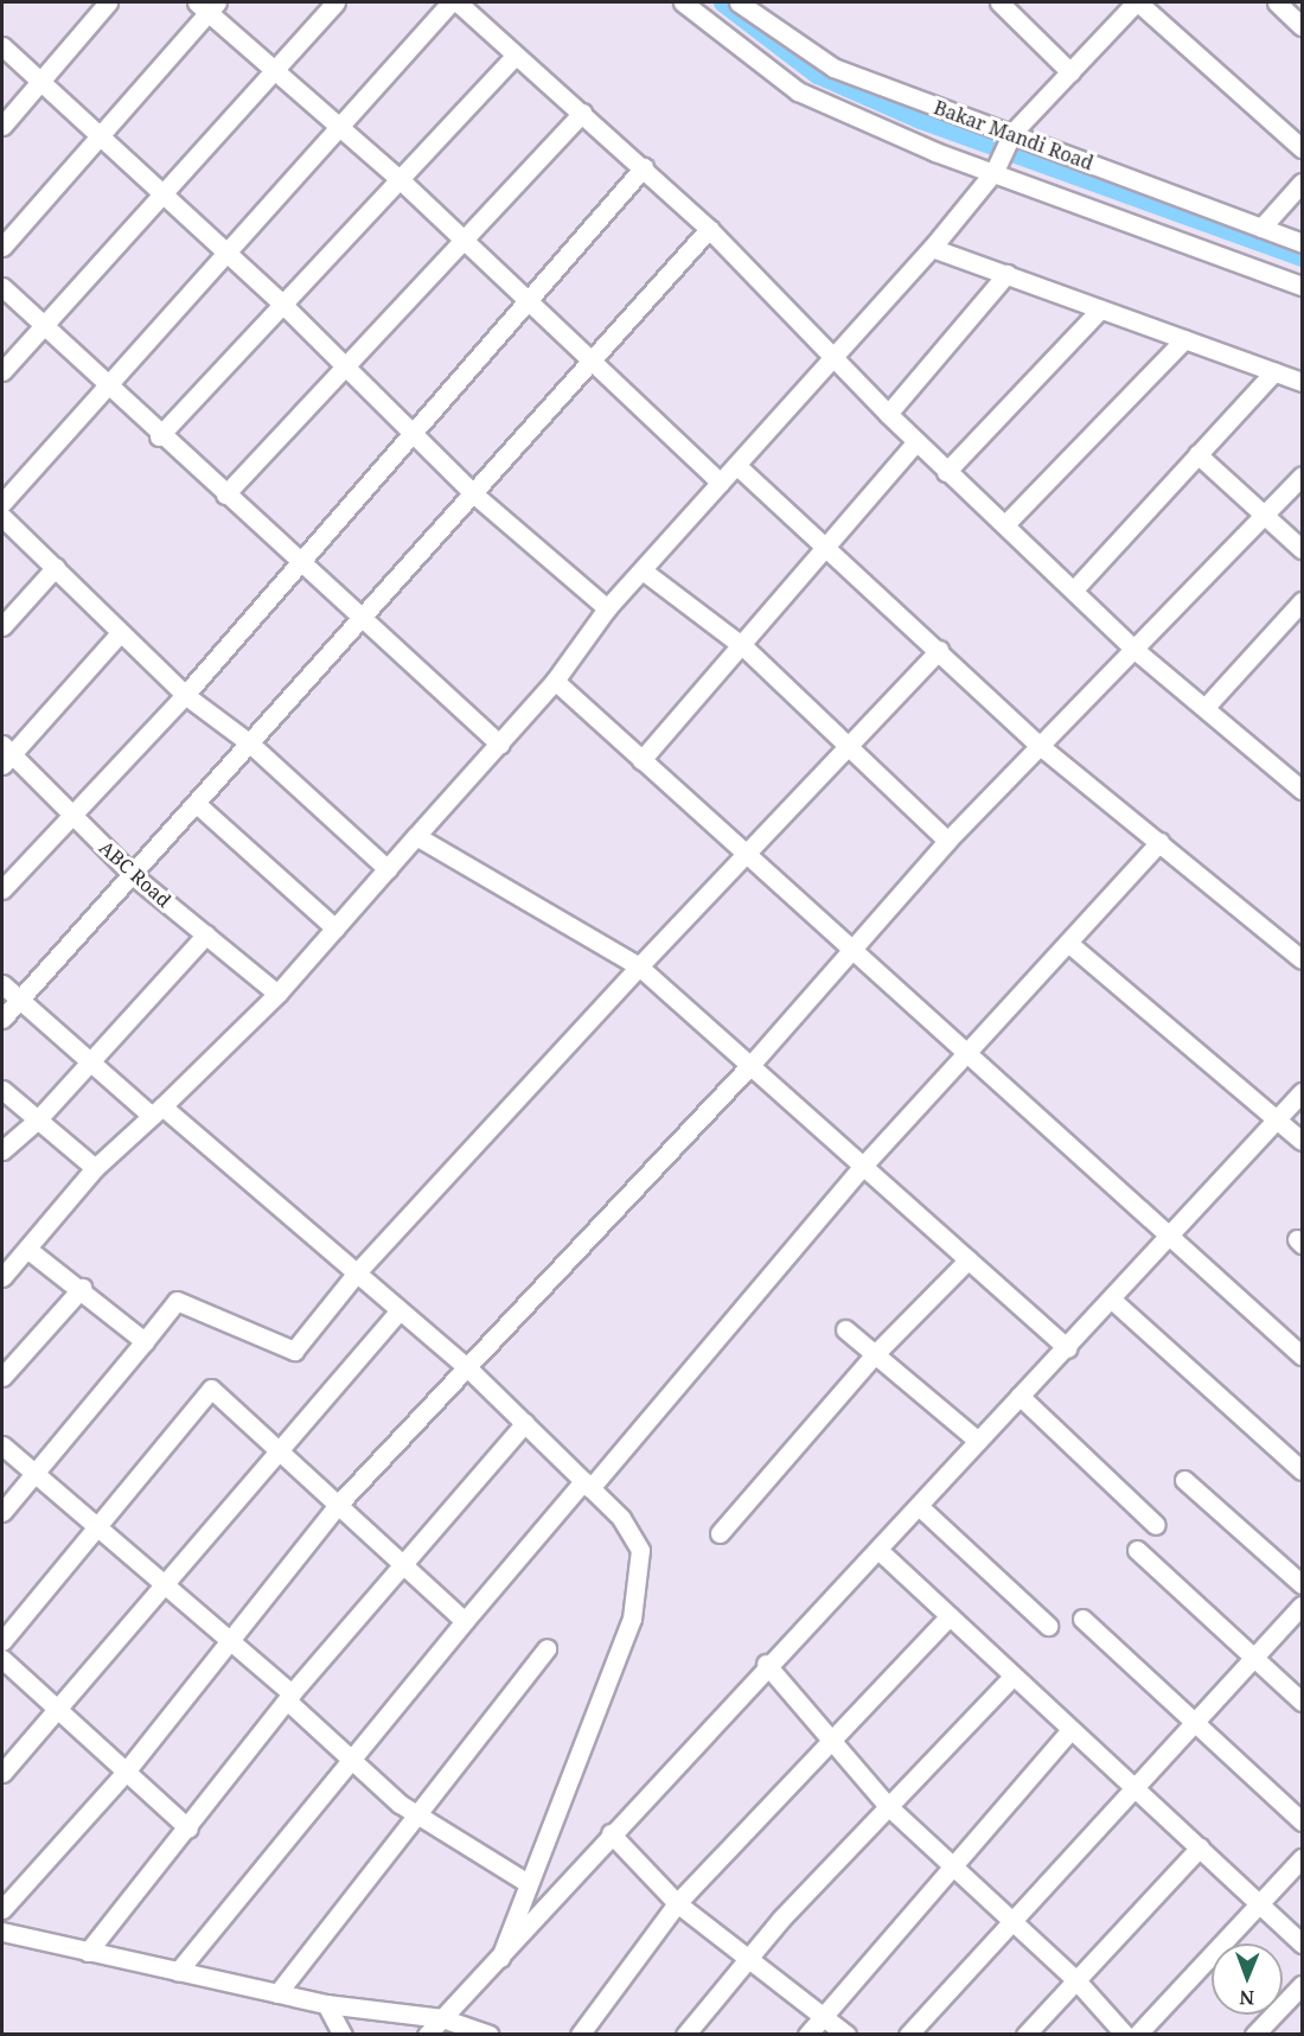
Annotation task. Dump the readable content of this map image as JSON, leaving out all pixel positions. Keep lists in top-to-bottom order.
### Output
{
  "streets": {
    "street": ["Bakar Mandi Road", "ABC Road"]
  },
  "north": "bottom"
}
